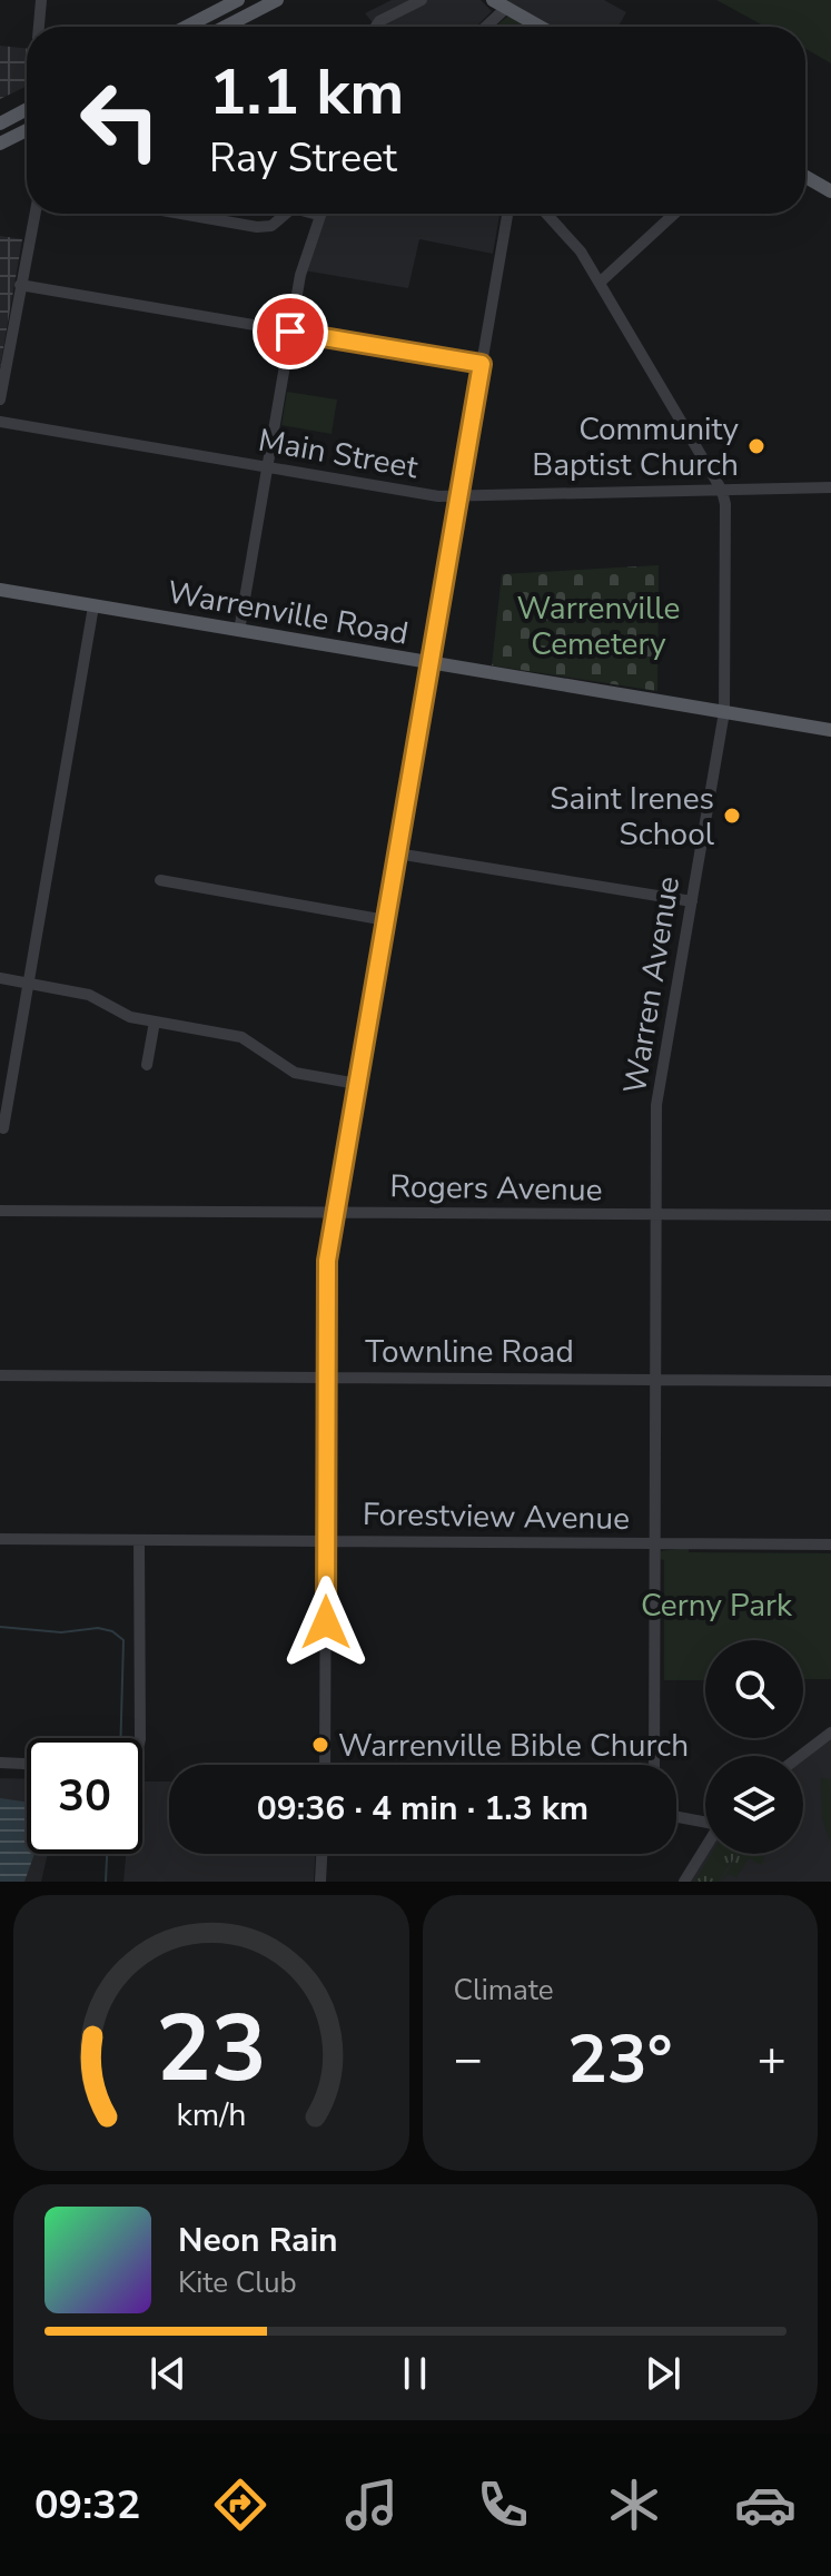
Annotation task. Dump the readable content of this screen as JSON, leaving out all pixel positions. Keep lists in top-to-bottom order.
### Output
{
  "streets": {
    "main road": ["Warrenville Road"],
    "street": [
      "Main Street",
      "Warren Avenue",
      "Rogers Avenue",
      "Townline Road",
      "Forestview Avenue"
    ]
  },
  "crossings": [
    ["Main Street", "Warren Avenue"],
    ["Warrenville Road", "Warren Avenue"],
    ["Warren Avenue", "Rogers Avenue"],
    ["Warren Avenue", "Townline Road"],
    ["Warren Avenue", "Forestview Avenue"]
  ],
  "parks": ["Warrenville Cemetery", "Cerny Park"],
  "places": ["Community Baptist Church", "Saint Irenes School", "Warrenville Bible Church"],
  "page": {
    "turn": ["1.1 km", "Ray Street"],
    "limit": "30",
    "trip": "09:36 · 4 min · 1.3 km",
    "tile": "Climate",
    "heat": ["−", "23°", "+"],
    "song": ["Neon Rain", "Kite Club"],
    "tabs": "09:32",
    "gauge": ["23", "km/h"]
  }
}
